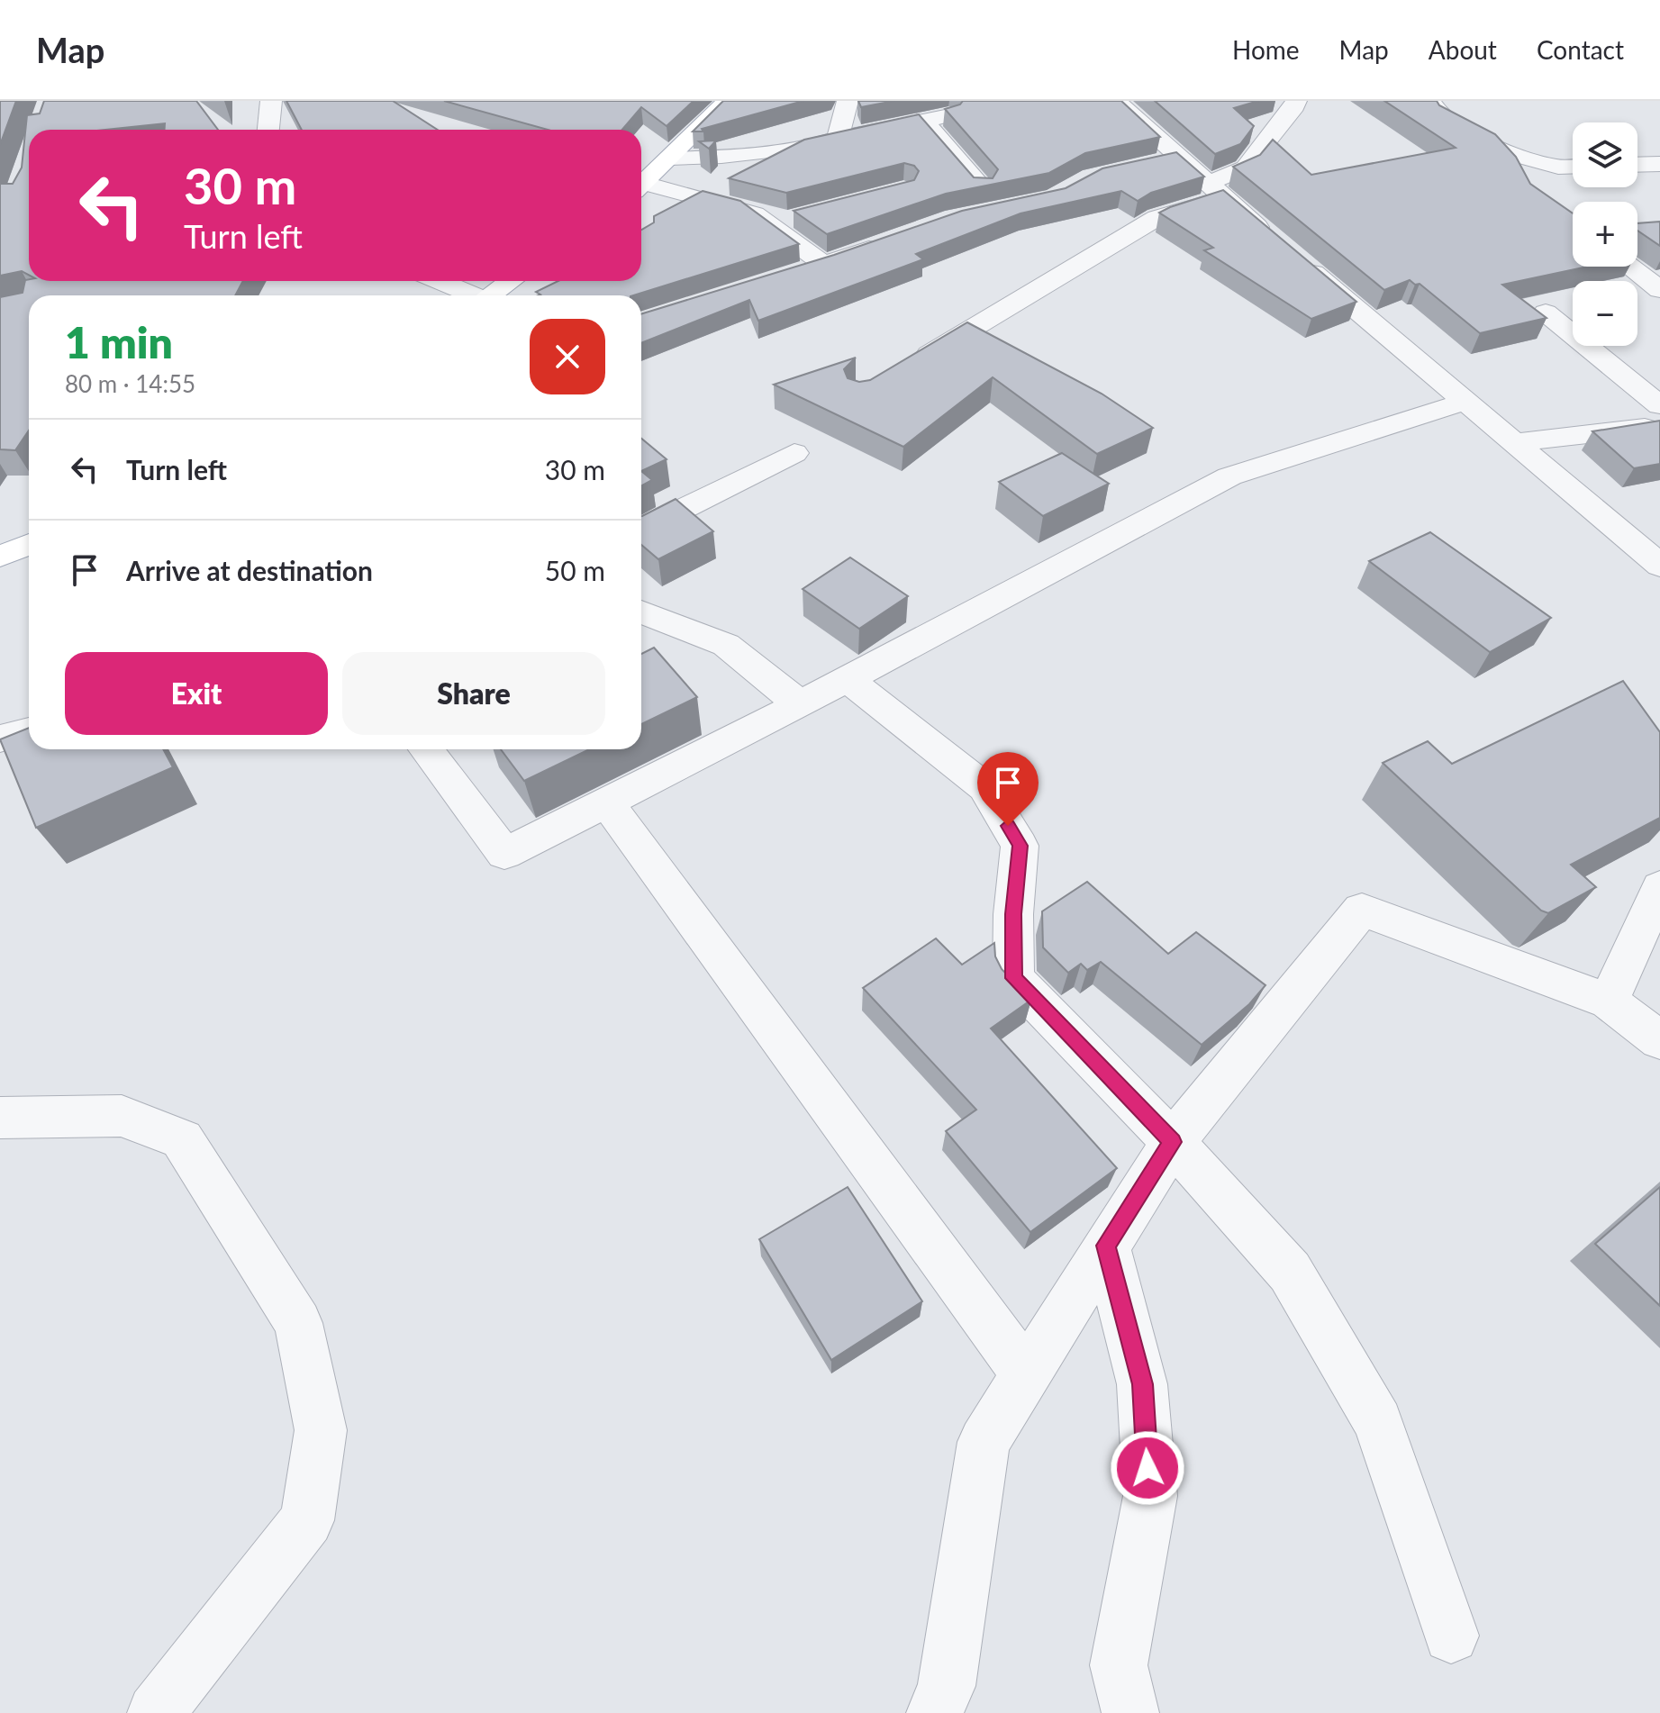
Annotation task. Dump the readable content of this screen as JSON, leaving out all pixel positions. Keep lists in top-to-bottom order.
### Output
{
  "page": {
    "header": "Map",
    "nav": [
      "Home",
      "Map",
      "About",
      "Contact"
    ],
    "map_buttons": ["+", "−"],
    "turn": ["30 m", "Turn left"],
    "heading": ["1 min", "80 m · 14:55"],
    "list": [
      {
        "name": "Turn left",
        "value": "30 m"
      },
      {
        "name": "Arrive at destination",
        "value": "50 m"
      }
    ],
    "buttons": ["Exit", "Share"]
  }
}
